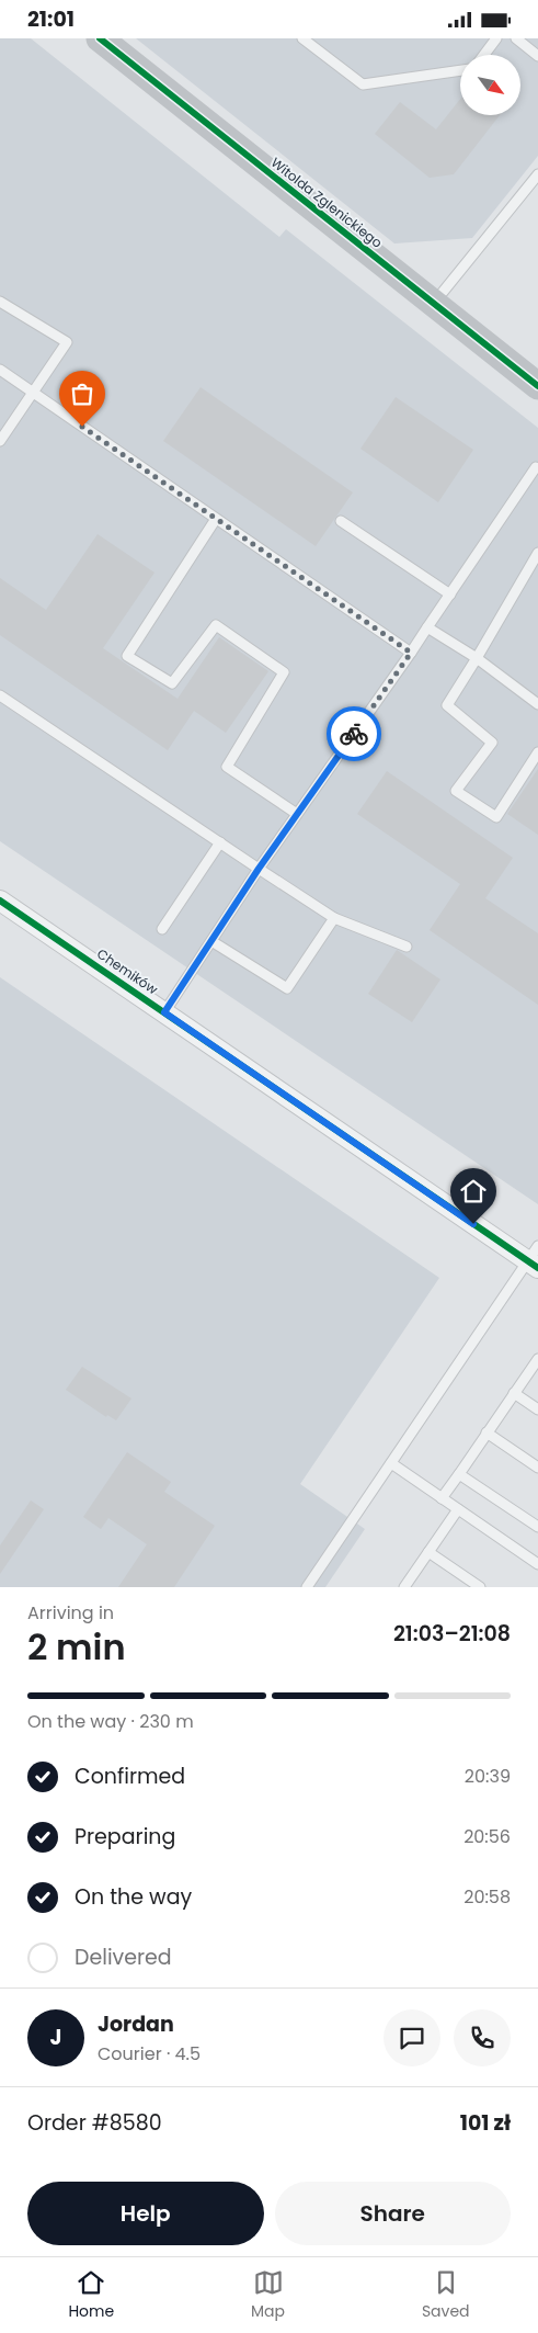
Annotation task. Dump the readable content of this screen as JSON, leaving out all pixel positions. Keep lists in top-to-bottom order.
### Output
{
  "streets": {
    "street": ["Witolda Zglenickiego", "Chemików"]
  },
  "north": "bottom right",
  "page": {
    "status": "21:01",
    "heading": ["2 min", "Arriving in", "21:03–21:08"],
    "panel": [
      "Jordan",
      "Courier · 4.5",
      "Order #8580",
      "101 zł"
    ],
    "bar": "On the way · 230 m",
    "list": [
      ["Confirmed", "20:39"],
      ["Preparing", "20:56"],
      ["On the way", "20:58"],
      "Delivered"
    ],
    "round": "J",
    "buttons": ["Help", "Share"],
    "tabs": ["Home", "Map", "Saved"]
  }
}
